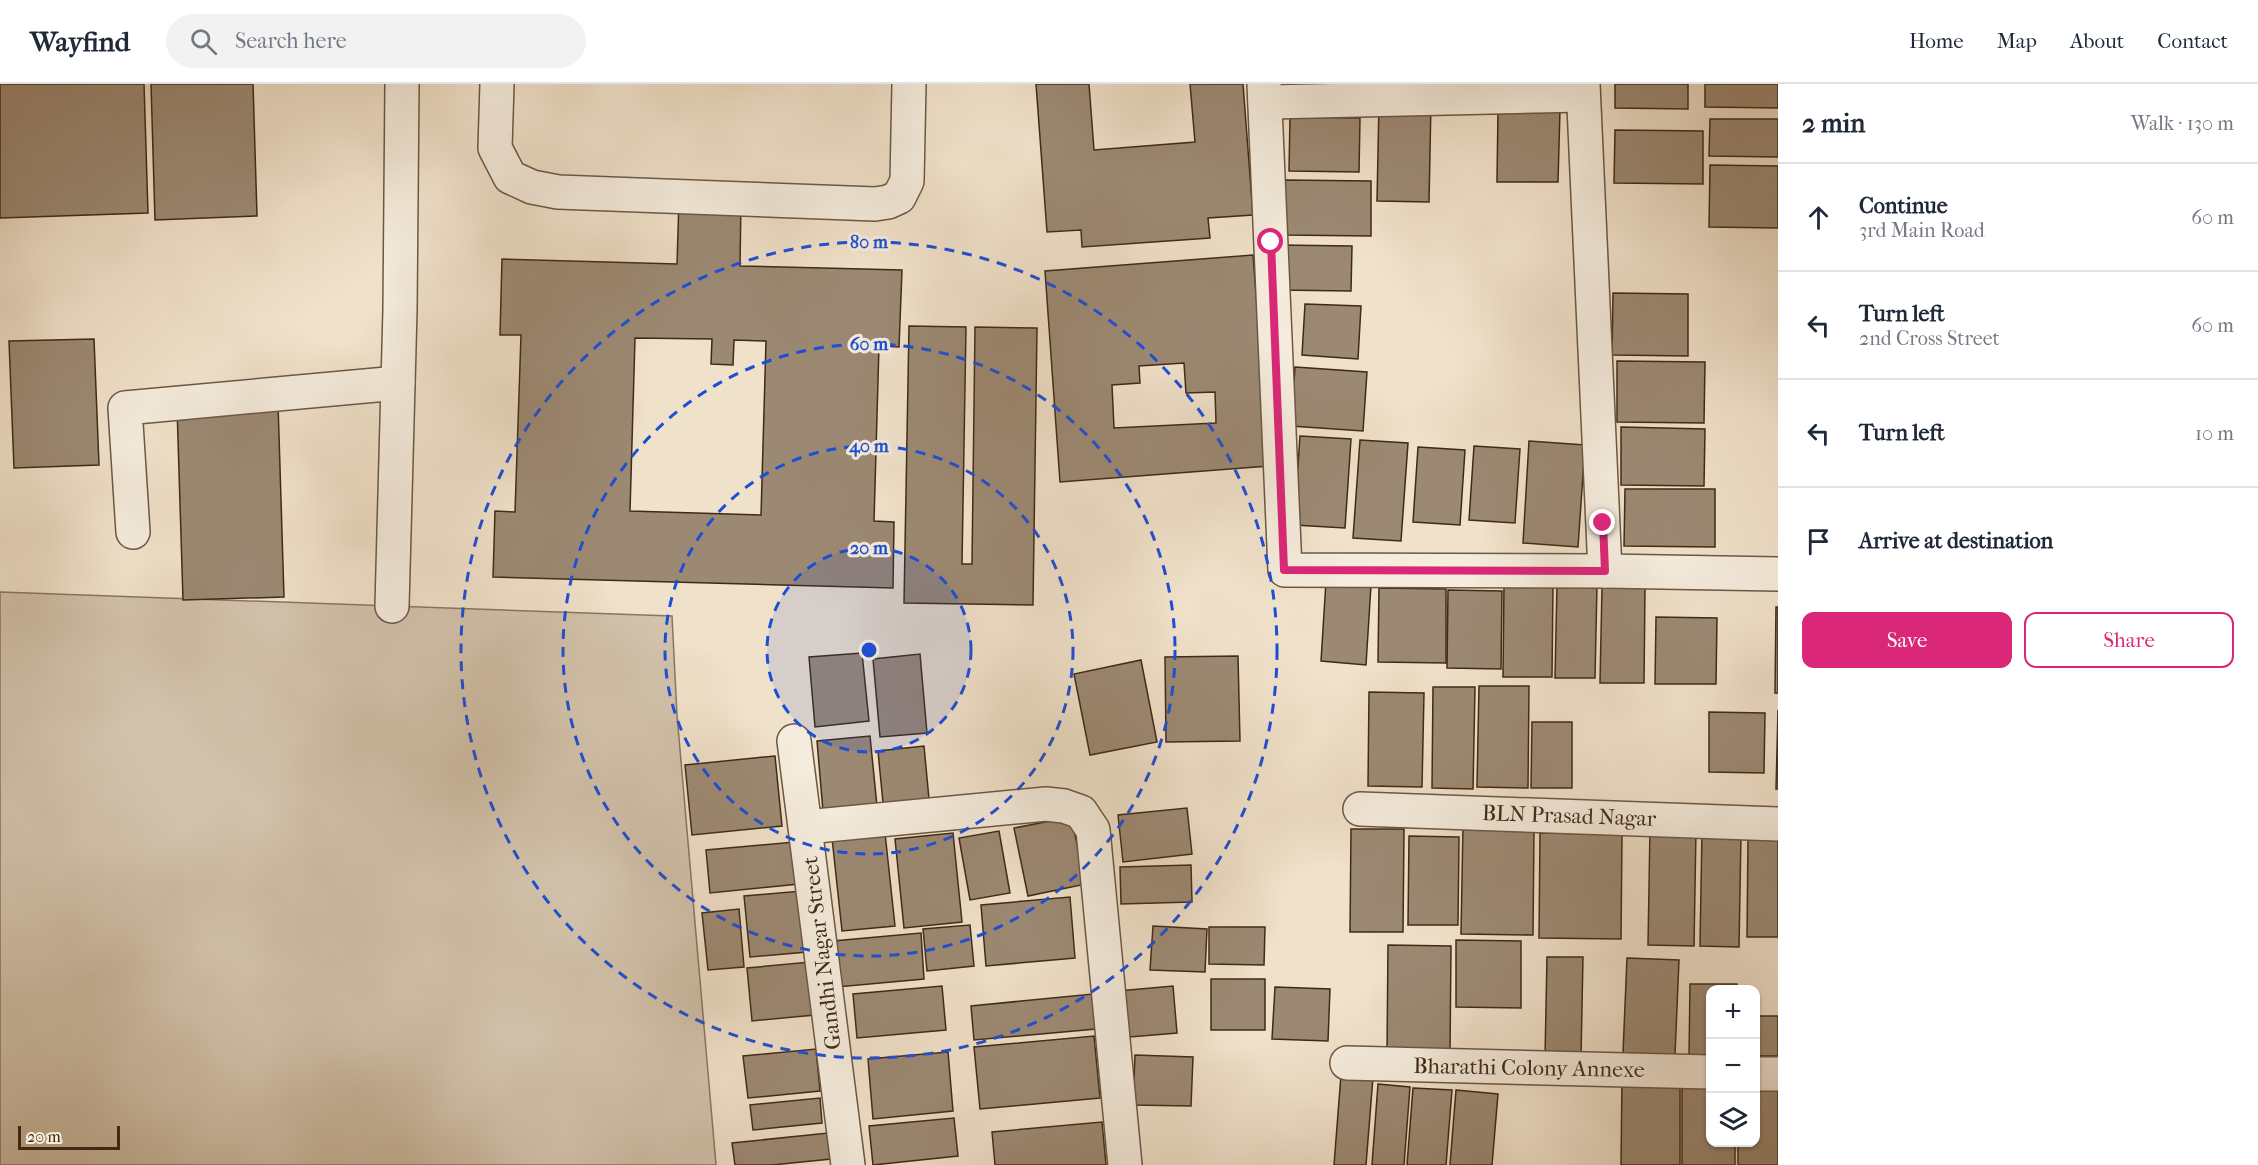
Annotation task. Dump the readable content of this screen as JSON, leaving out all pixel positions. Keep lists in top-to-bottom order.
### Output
{
  "streets": {
    "street": ["BLN Prasad Nagar", "Gandhi Nagar Street", "Bharathi Colony Annexe"]
  },
  "scale_bar": "20 m",
  "page": {
    "header": "Wayfind",
    "search": "Search here",
    "nav": [
      "Home",
      "Map",
      "About",
      "Contact"
    ],
    "heading": ["2 min", "Walk · 130 m"],
    "list": [
      ["Continue", "3rd Main Road", "60 m"],
      ["Turn left", "2nd Cross Street", "60 m"],
      ["Turn left", "10 m"],
      "Arrive at destination"
    ],
    "buttons": ["Save", "Share"],
    "map_buttons": ["+", "−"],
    "scale": "20 m"
  },
  "rings": [
    "80 m",
    "60 m",
    "40 m",
    "20 m"
  ]
}
